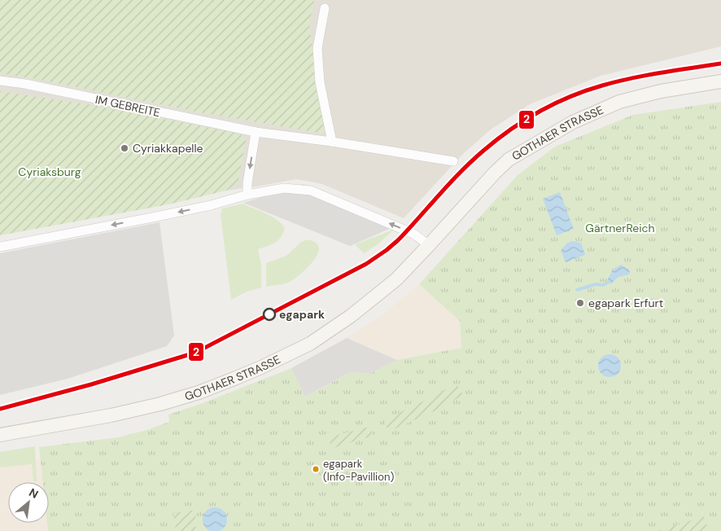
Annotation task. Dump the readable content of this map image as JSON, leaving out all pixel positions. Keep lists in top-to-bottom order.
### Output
{
  "streets": {
    "main road": ["GOTHAER STRASSE"],
    "street": ["IM GEBREITE"]
  },
  "parks": ["Cyriaksburg", "GärtnerReich"],
  "places": [
    "Cyriakkapelle",
    "egapark Erfurt",
    "egapark",
    "egapark (Info-Pavillion)"
  ],
  "lines": ["transit line 2"],
  "north": "top right"
}
